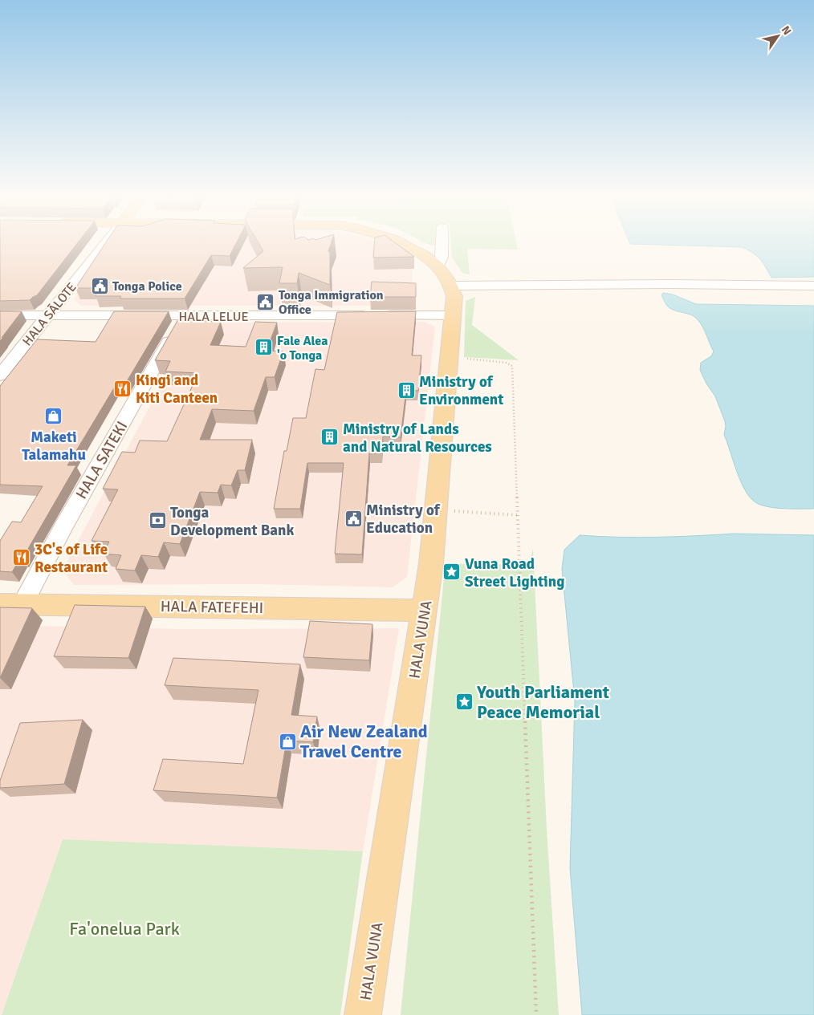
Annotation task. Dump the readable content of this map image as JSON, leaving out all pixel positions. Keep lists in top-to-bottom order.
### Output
{
  "streets": {
    "main road": ["HALA FATEFEHI", "HALA VUNA"],
    "street": ["HALA SĀLOTE", "HALA LELUE", "HALA SATEKI"]
  },
  "crossings": [
    ["HALA SĀLOTE", "HALA LELUE"],
    ["HALA LELUE", "HALA SATEKI"],
    ["HALA LELUE", "HALA VUNA"],
    ["HALA SATEKI", "HALA FATEFEHI"],
    ["HALA FATEFEHI", "HALA VUNA"]
  ],
  "parks": ["Fa'onelua Park"],
  "places": {
    "public building": ["Tonga Police", "Tonga Immigration Office", "Ministry of Education"],
    "building": ["Fale Alea 'o Tonga", "Ministry of Environment", "Ministry of Lands and Natural Resources"],
    "restaurant": ["Kingi and Kiti Canteen", "3C's of Life Restaurant"],
    "shop": ["Maketi Talamahu", "Air New Zealand Travel Centre"],
    "bank": ["Tonga Development Bank"],
    "place": ["Vuna Road Street Lighting", "Youth Parliament Peace Memorial"]
  },
  "north": "top right"
}
